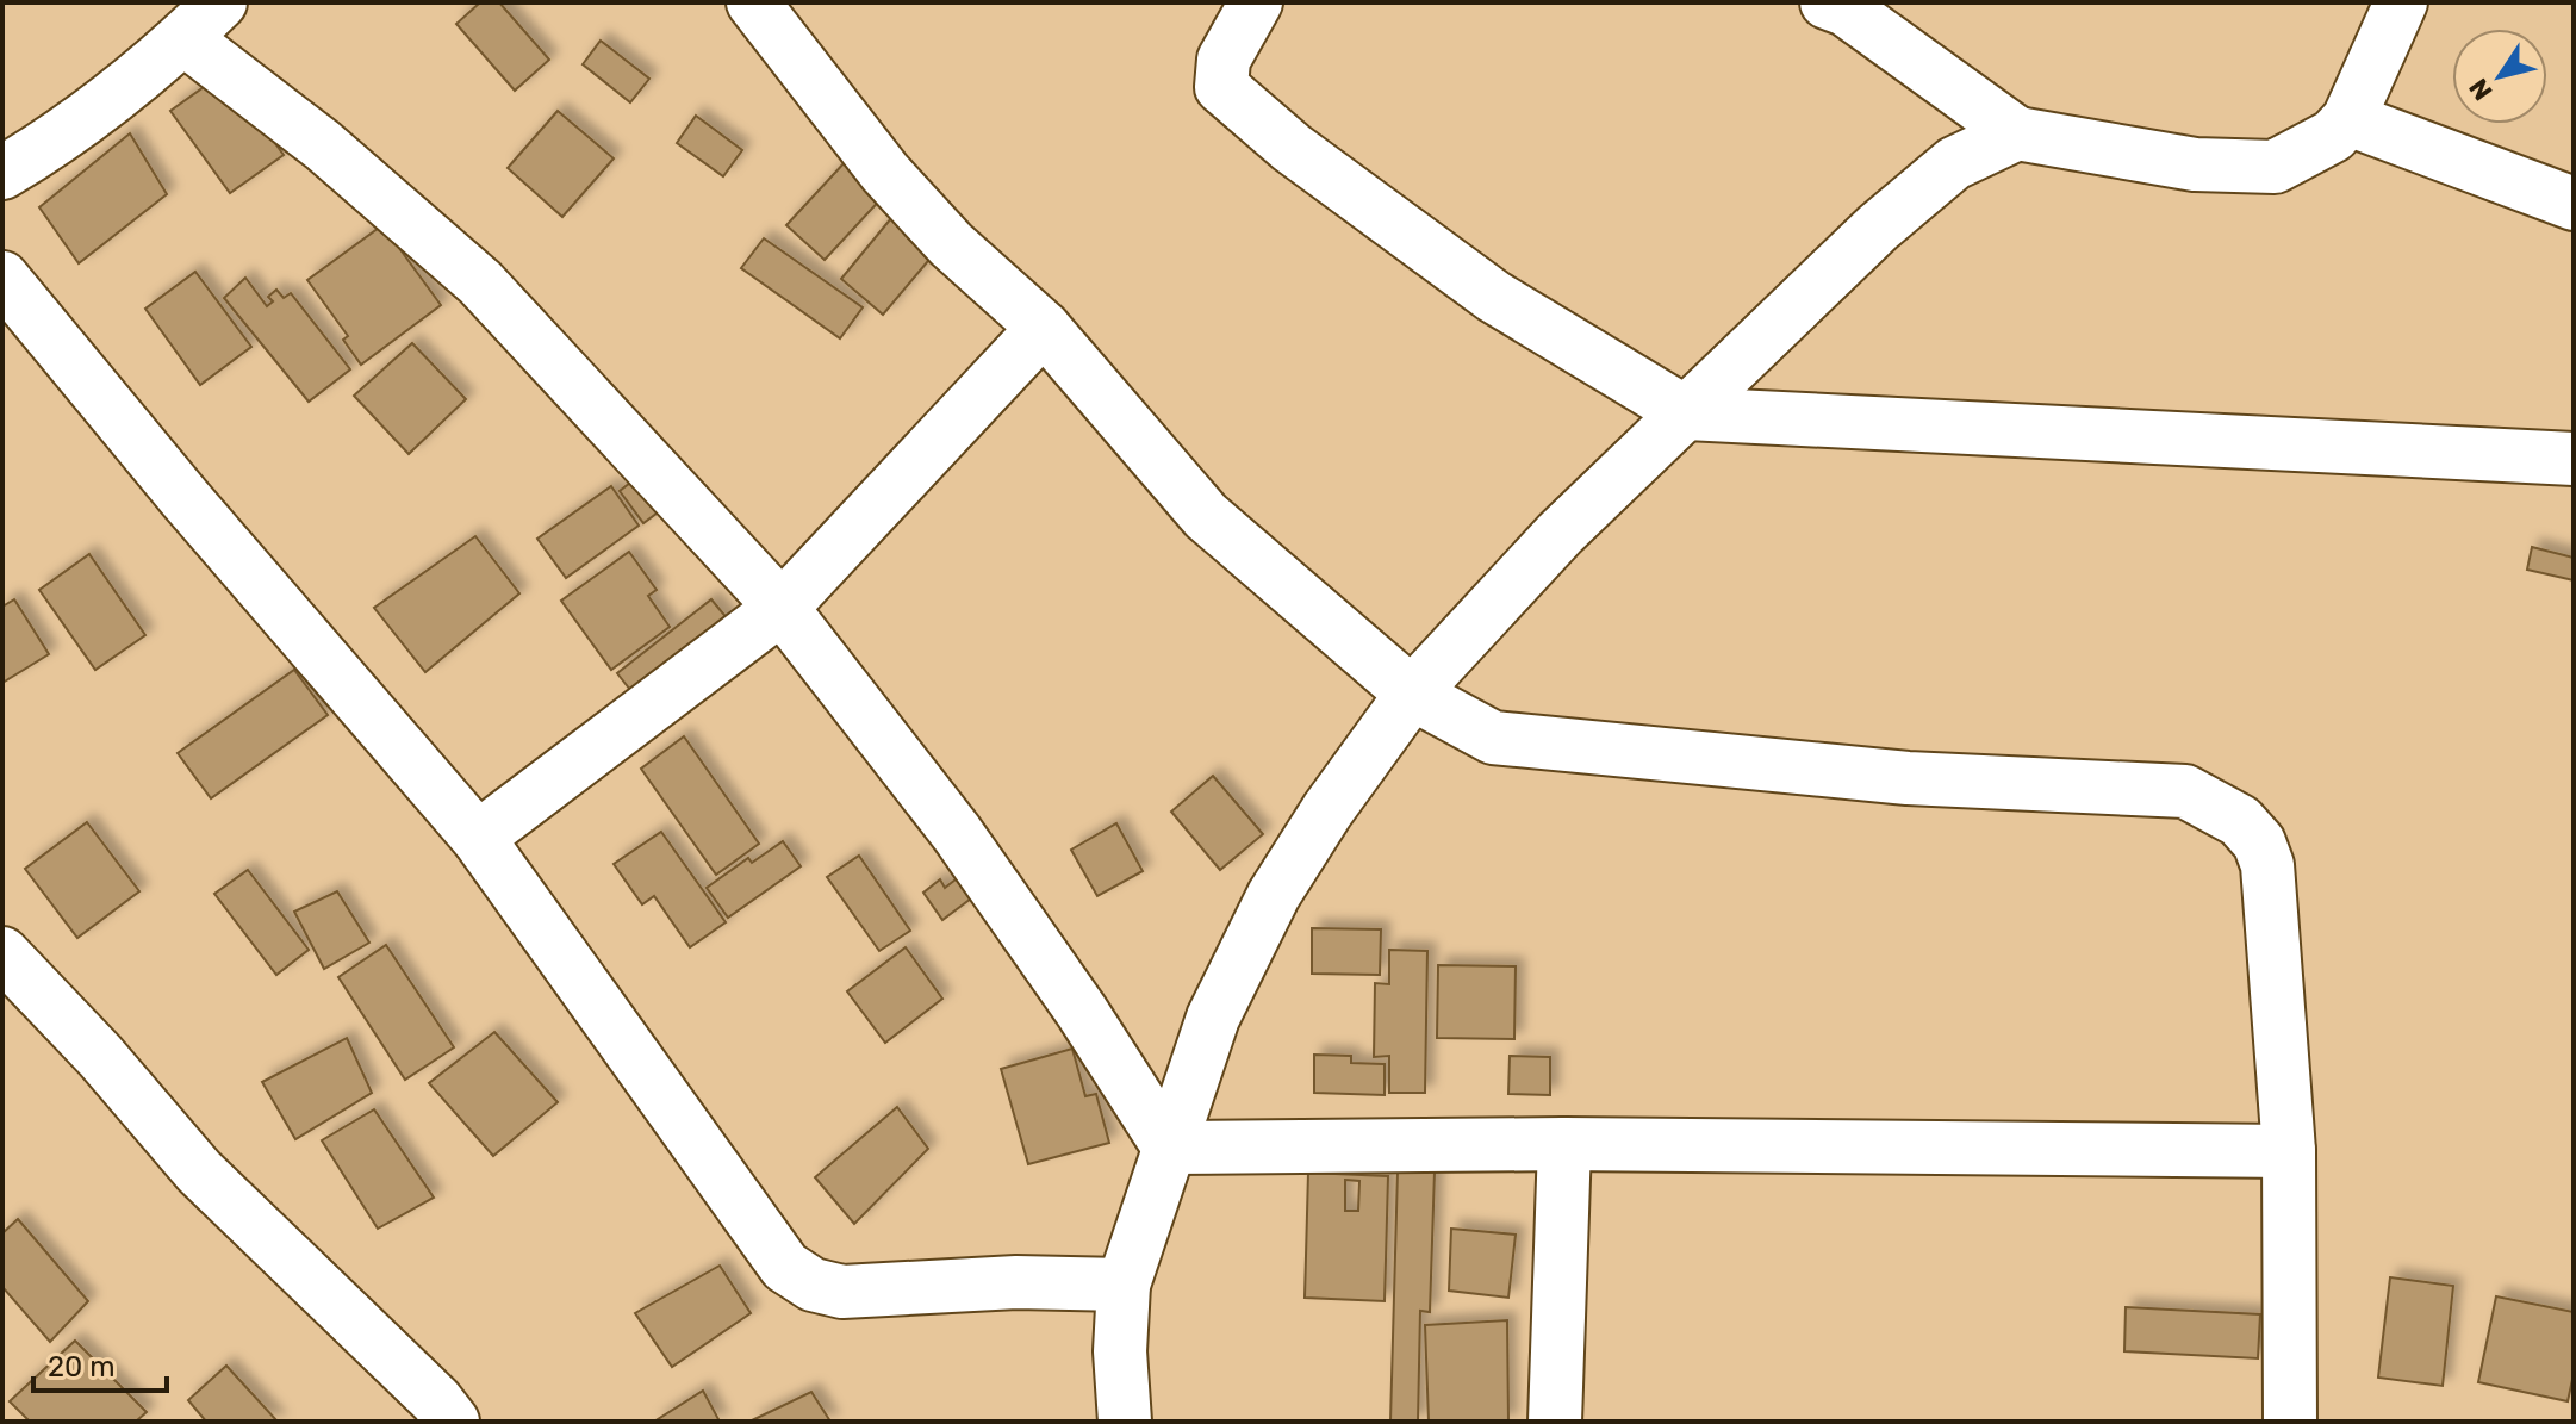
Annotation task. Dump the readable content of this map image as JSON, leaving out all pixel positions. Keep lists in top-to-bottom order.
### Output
{
  "scale_bar": "20 m",
  "north": "bottom left"
}
